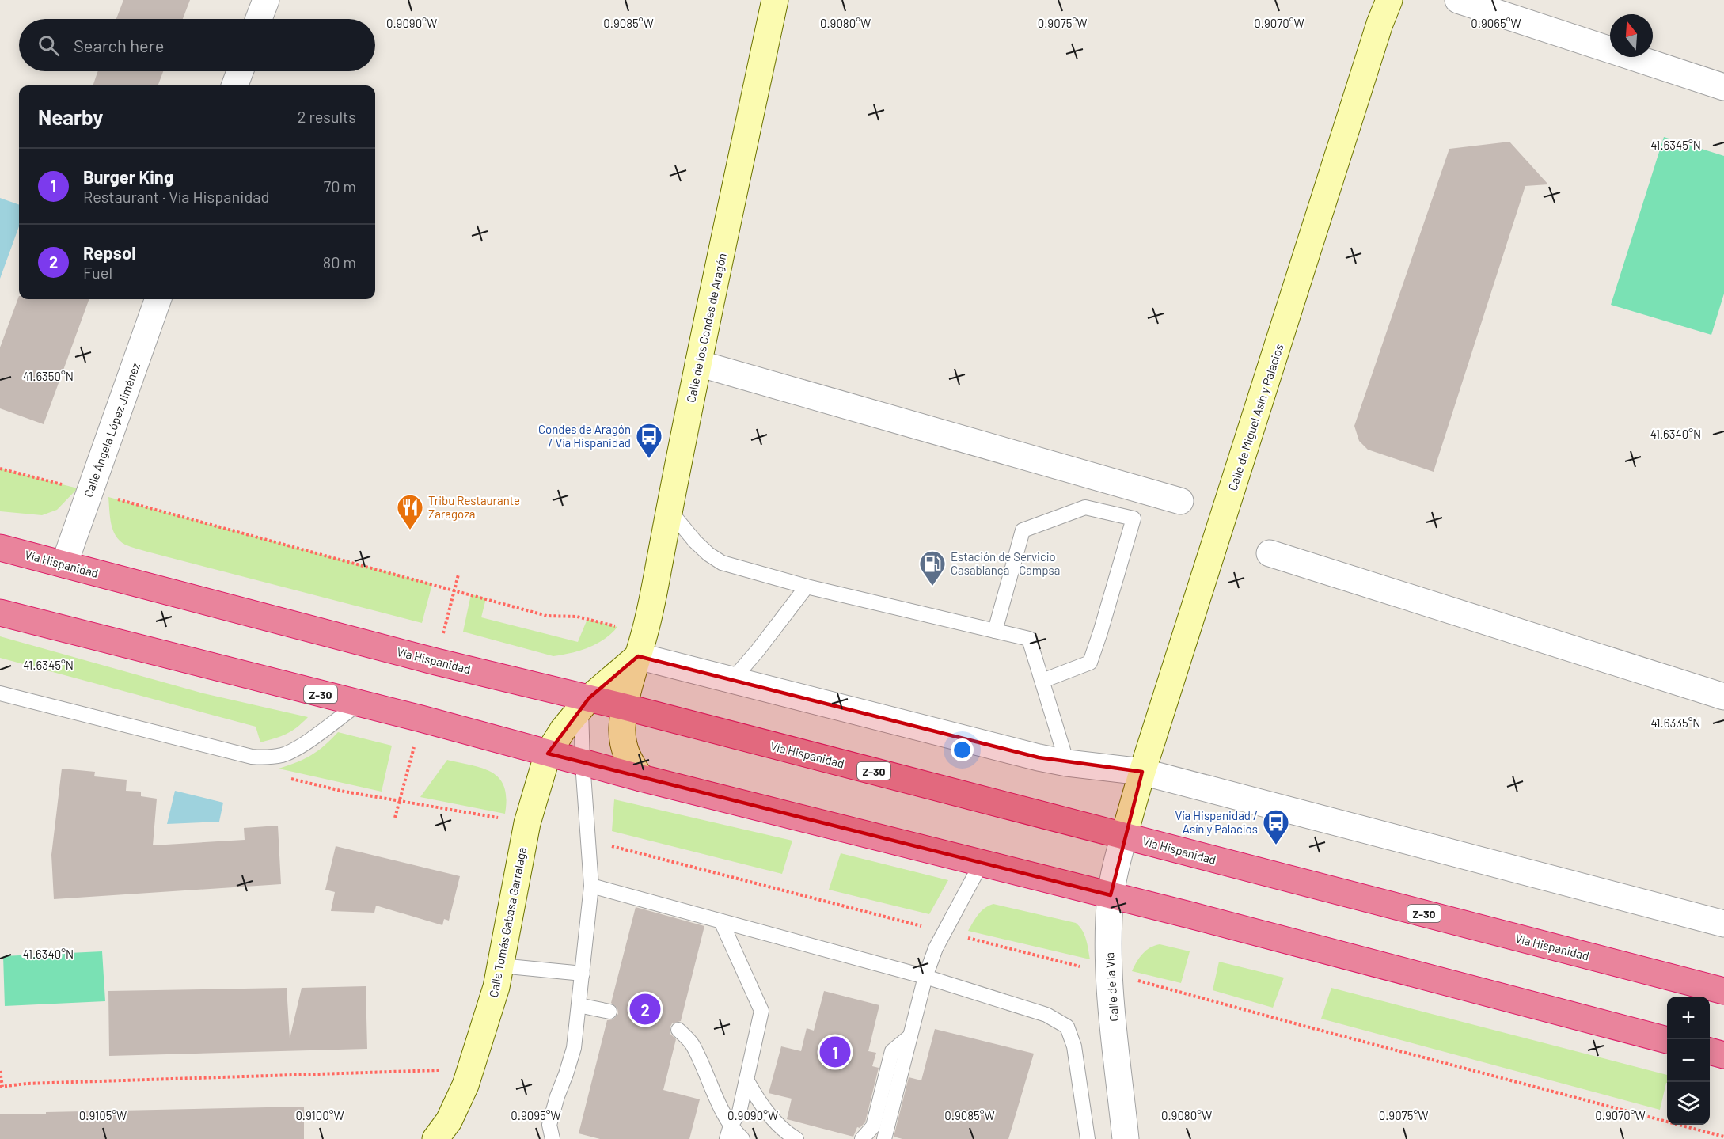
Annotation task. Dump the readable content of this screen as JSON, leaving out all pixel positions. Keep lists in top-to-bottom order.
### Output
{
  "streets": {
    "highway": ["Vía Hispanidad", "Z-30"],
    "street": [
      "Calle de los Condes de Aragón",
      "Calle de Miguel Asín y Palacios",
      "Calle Ángela López Jiménez",
      "Calle Tomás Gabasa Garralaga",
      "Calle de la Vía"
    ]
  },
  "crossings": [
    ["Calle de los Condes de Aragón", "Vía Hispanidad"],
    ["Calle de los Condes de Aragón", "Z-30"],
    ["Calle de Miguel Asín y Palacios", "Vía Hispanidad"],
    ["Calle de Miguel Asín y Palacios", "Calle de la Vía"],
    ["Calle Ángela López Jiménez", "Vía Hispanidad"],
    ["Vía Hispanidad", "Calle de la Vía"],
    ["Z-30", "Calle Tomás Gabasa Garralaga"],
    ["Z-30", "Calle de la Vía"]
  ],
  "places": {
    "bus stop": ["Condes de Aragón / Vía Hispanidad", "Vía Hispanidad / Asín y Palacios"],
    "restaurant": ["Tribu Restaurante Zaragoza"],
    "fuel station": ["Estación de Servicio Casablanca - Campsa"]
  },
  "north": "top",
  "page": {
    "search": "Search here",
    "heading": ["Nearby", "2 results"],
    "list": [
      {
        "mark": "1",
        "name": "Burger King",
        "note": "Restaurant · Vía Hispanidad",
        "value": "70 m"
      },
      {
        "mark": "2",
        "name": "Repsol",
        "note": "Fuel",
        "value": "80 m"
      }
    ],
    "pins": ["2", "1"],
    "map_buttons": ["+", "−"]
  },
  "coordinates": [
    "0.9090°W",
    "0.9085°W",
    "0.9080°W",
    "0.9075°W",
    "0.9070°W",
    "0.9065°W",
    "41.6345°N",
    "41.6350°N",
    "41.6340°N",
    "41.6335°N",
    "0.9105°W",
    "0.9100°W",
    "0.9095°W"
  ]
}
